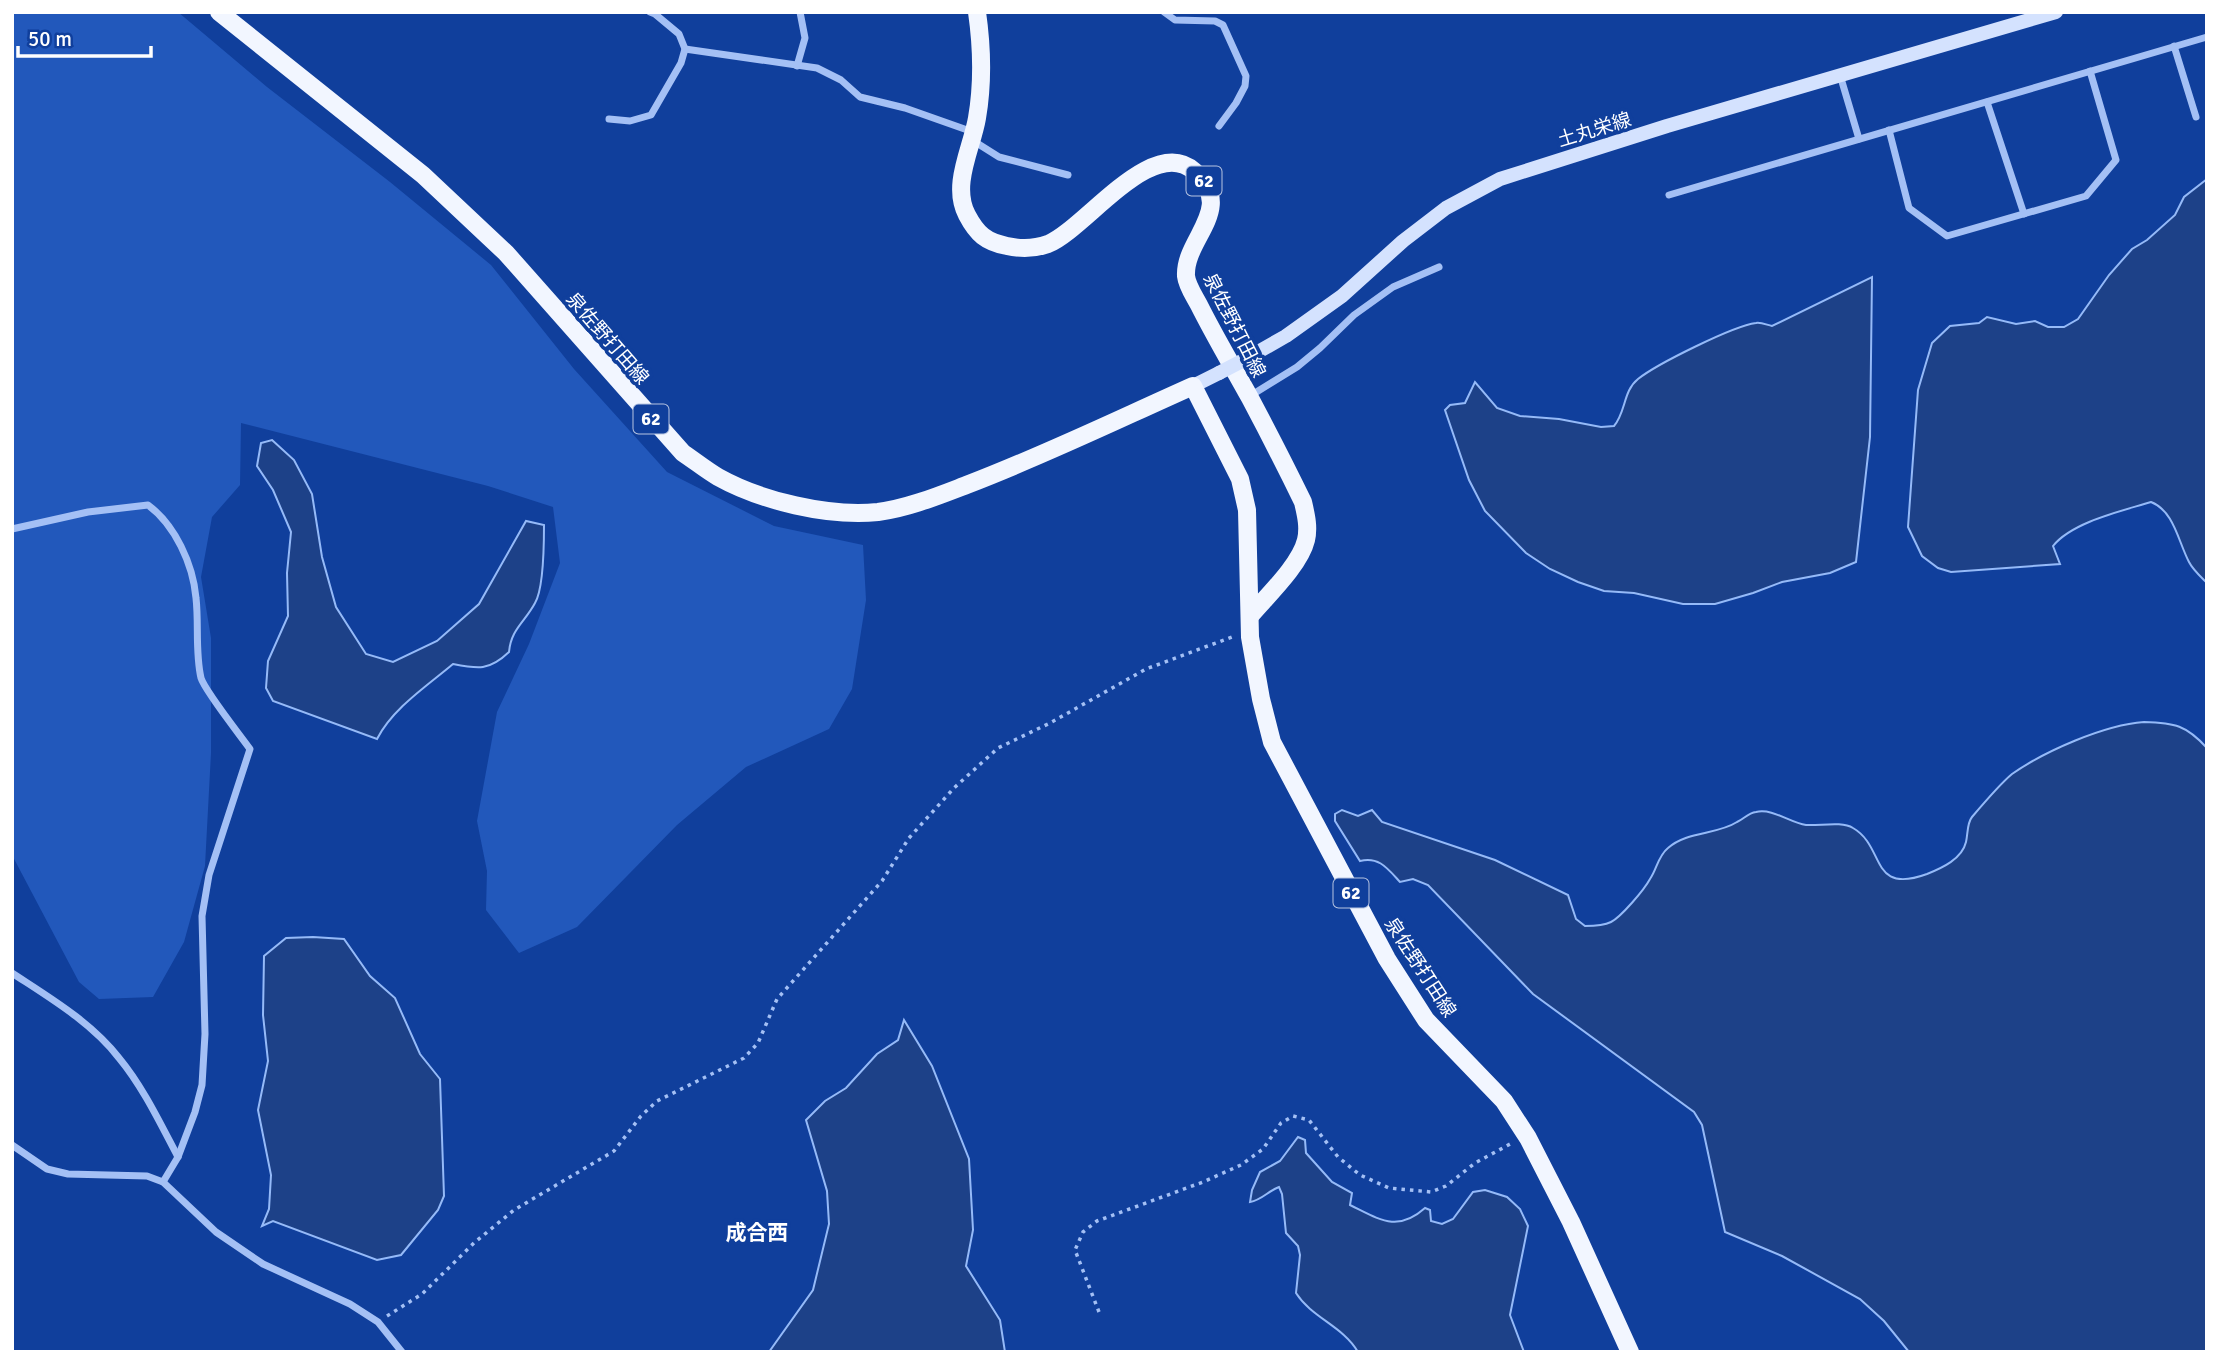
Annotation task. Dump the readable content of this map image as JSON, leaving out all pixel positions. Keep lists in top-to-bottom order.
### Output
{
  "streets": {
    "main road": ["土丸栄線", "62", "泉佐野打田線"]
  },
  "crossings": [
    ["土丸栄線", "泉佐野打田線"]
  ],
  "districts": ["成合西"],
  "scale_bar": "50 m"
}
